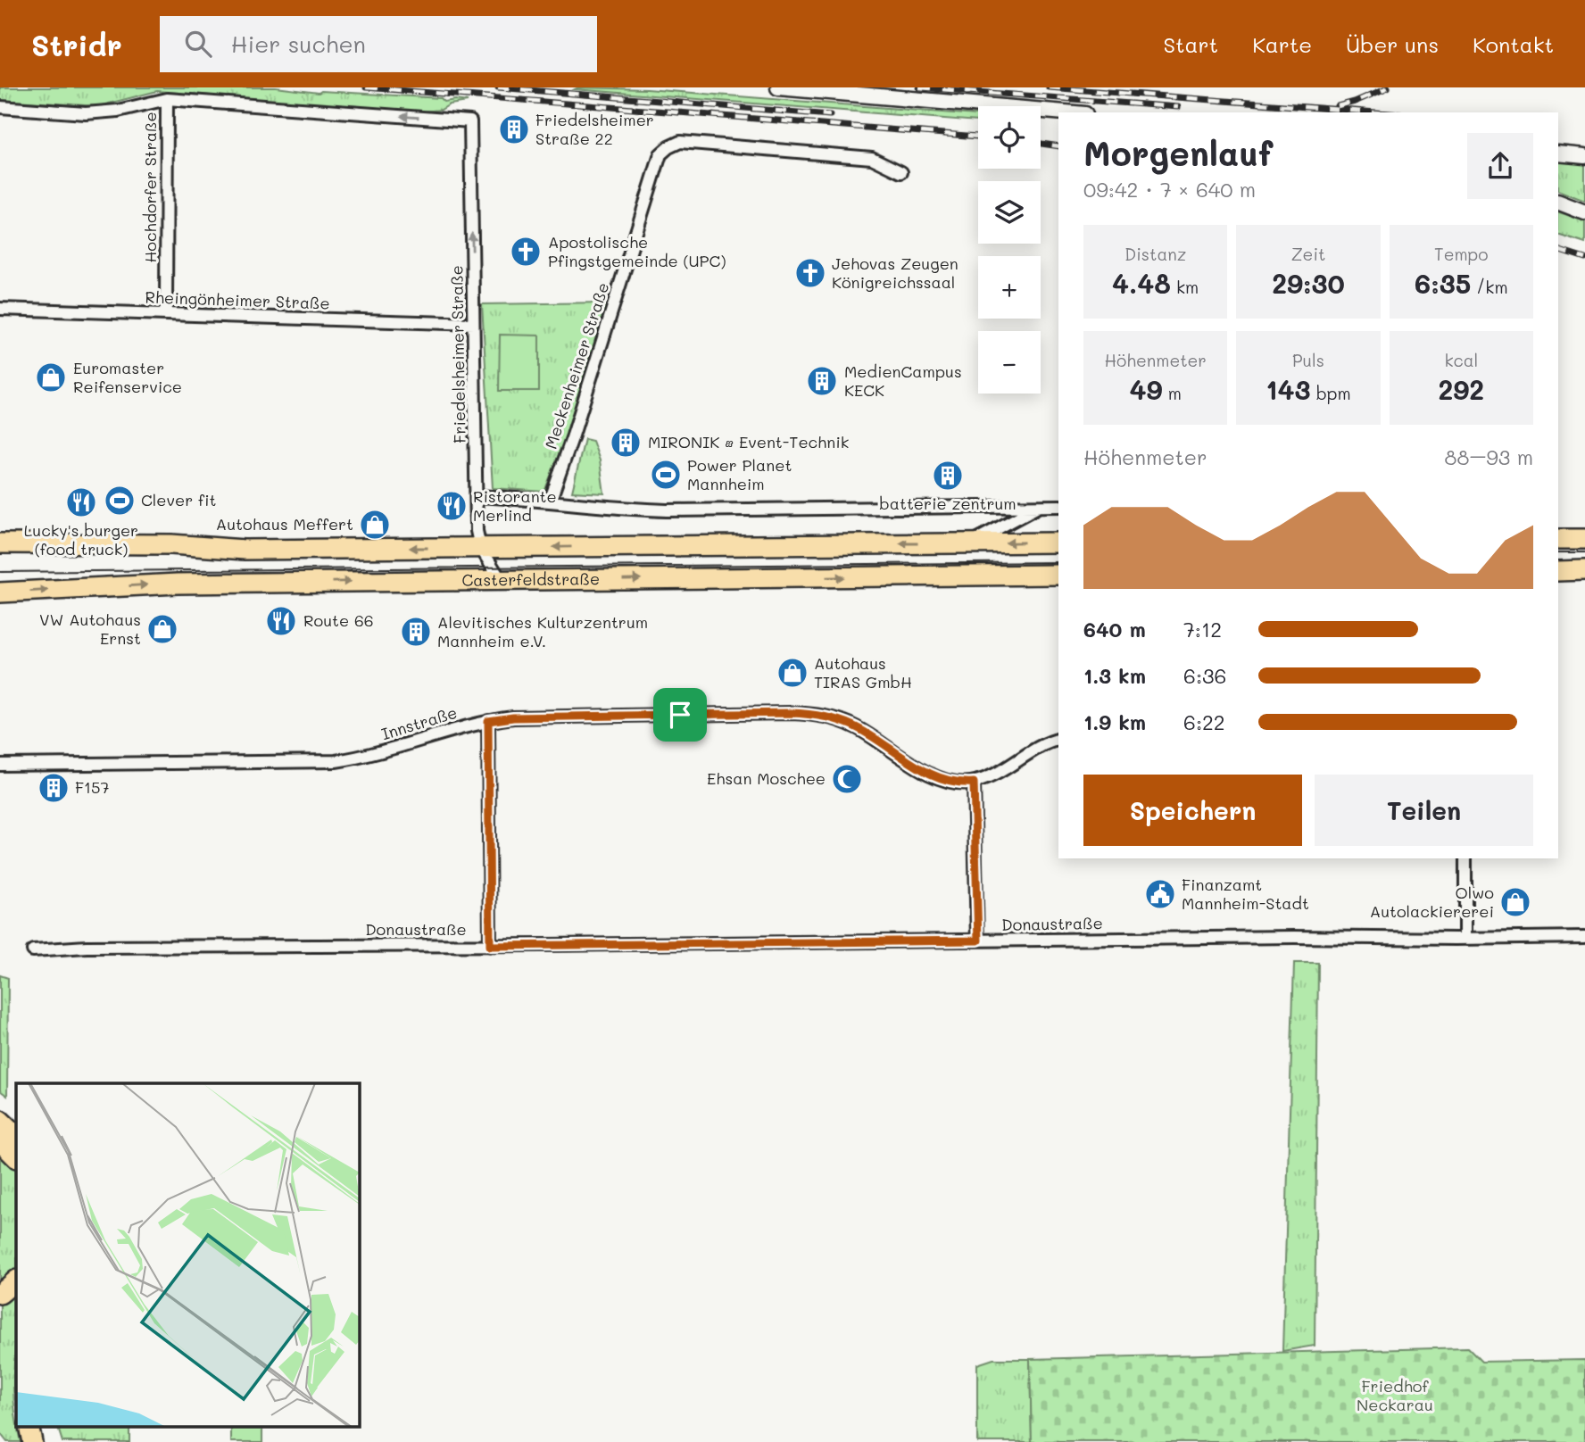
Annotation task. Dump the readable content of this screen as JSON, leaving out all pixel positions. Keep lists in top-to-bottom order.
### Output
{
  "streets": {
    "main road": ["Casterfeldstraße"],
    "street": [
      "Hochdorfer Straße",
      "Rheingönheimer Straße",
      "Friedelsheimer Straße",
      "Meckenheimer Straße",
      "Innstraße",
      "Donaustraße"
    ]
  },
  "crossings": [
    ["Hochdorfer Straße", "Rheingönheimer Straße"],
    ["Hochdorfer Straße", "Friedelsheimer Straße"],
    ["Rheingönheimer Straße", "Friedelsheimer Straße"],
    ["Friedelsheimer Straße", "Casterfeldstraße"],
    ["Meckenheimer Straße", "Casterfeldstraße"]
  ],
  "parks": ["Friedhof Neckarau"],
  "places": {
    "building": [
      "Friedelsheimer Straße 22",
      "MedienCampus KECK",
      "MIRONIK • Event-Technik",
      "batterie zentrum",
      "Alevitisches Kulturzentrum Mannheim e.V.",
      "F157"
    ],
    "church": ["Apostolische Pfingstgemeinde (UPC)", "Jehovas Zeugen Königreichssaal"],
    "shop": [
      "Euromaster Reifenservice",
      "Autohaus Meffert",
      "VW Autohaus Ernst",
      "Autohaus TIRAS GmbH",
      "Olwo Autolackiererei"
    ],
    "sports": ["Power Planet Mannheim", "Clever fit"],
    "restaurant": ["Lucky's burger (food truck)", "Ristorante Merlind", "Route 66"],
    "mosque": ["Ehsan Moschee"],
    "public building": ["Finanzamt Mannheim-Stadt"]
  },
  "page": {
    "header": "Stridr",
    "search": "Hier suchen",
    "nav": [
      "Start",
      "Karte",
      "Über uns",
      "Kontakt"
    ],
    "map_buttons": ["+", "−"],
    "heading": ["Morgenlauf", "09:42 · 7 × 640 m"],
    "stats": [
      ["Distanz", "4.48 km"],
      ["Zeit", "29:30"],
      ["Tempo", "6:35 /km"],
      ["Höhenmeter", "49 m"],
      ["Puls", "143 bpm"],
      ["kcal", "292"]
    ],
    "chart": ["Höhenmeter", "88–93 m"],
    "list": [
      {
        "name": "640 m",
        "note": "7:12"
      },
      {
        "name": "1.3 km",
        "note": "6:36"
      },
      {
        "name": "1.9 km",
        "note": "6:22"
      }
    ],
    "buttons": ["Speichern", "Teilen"]
  }
}
